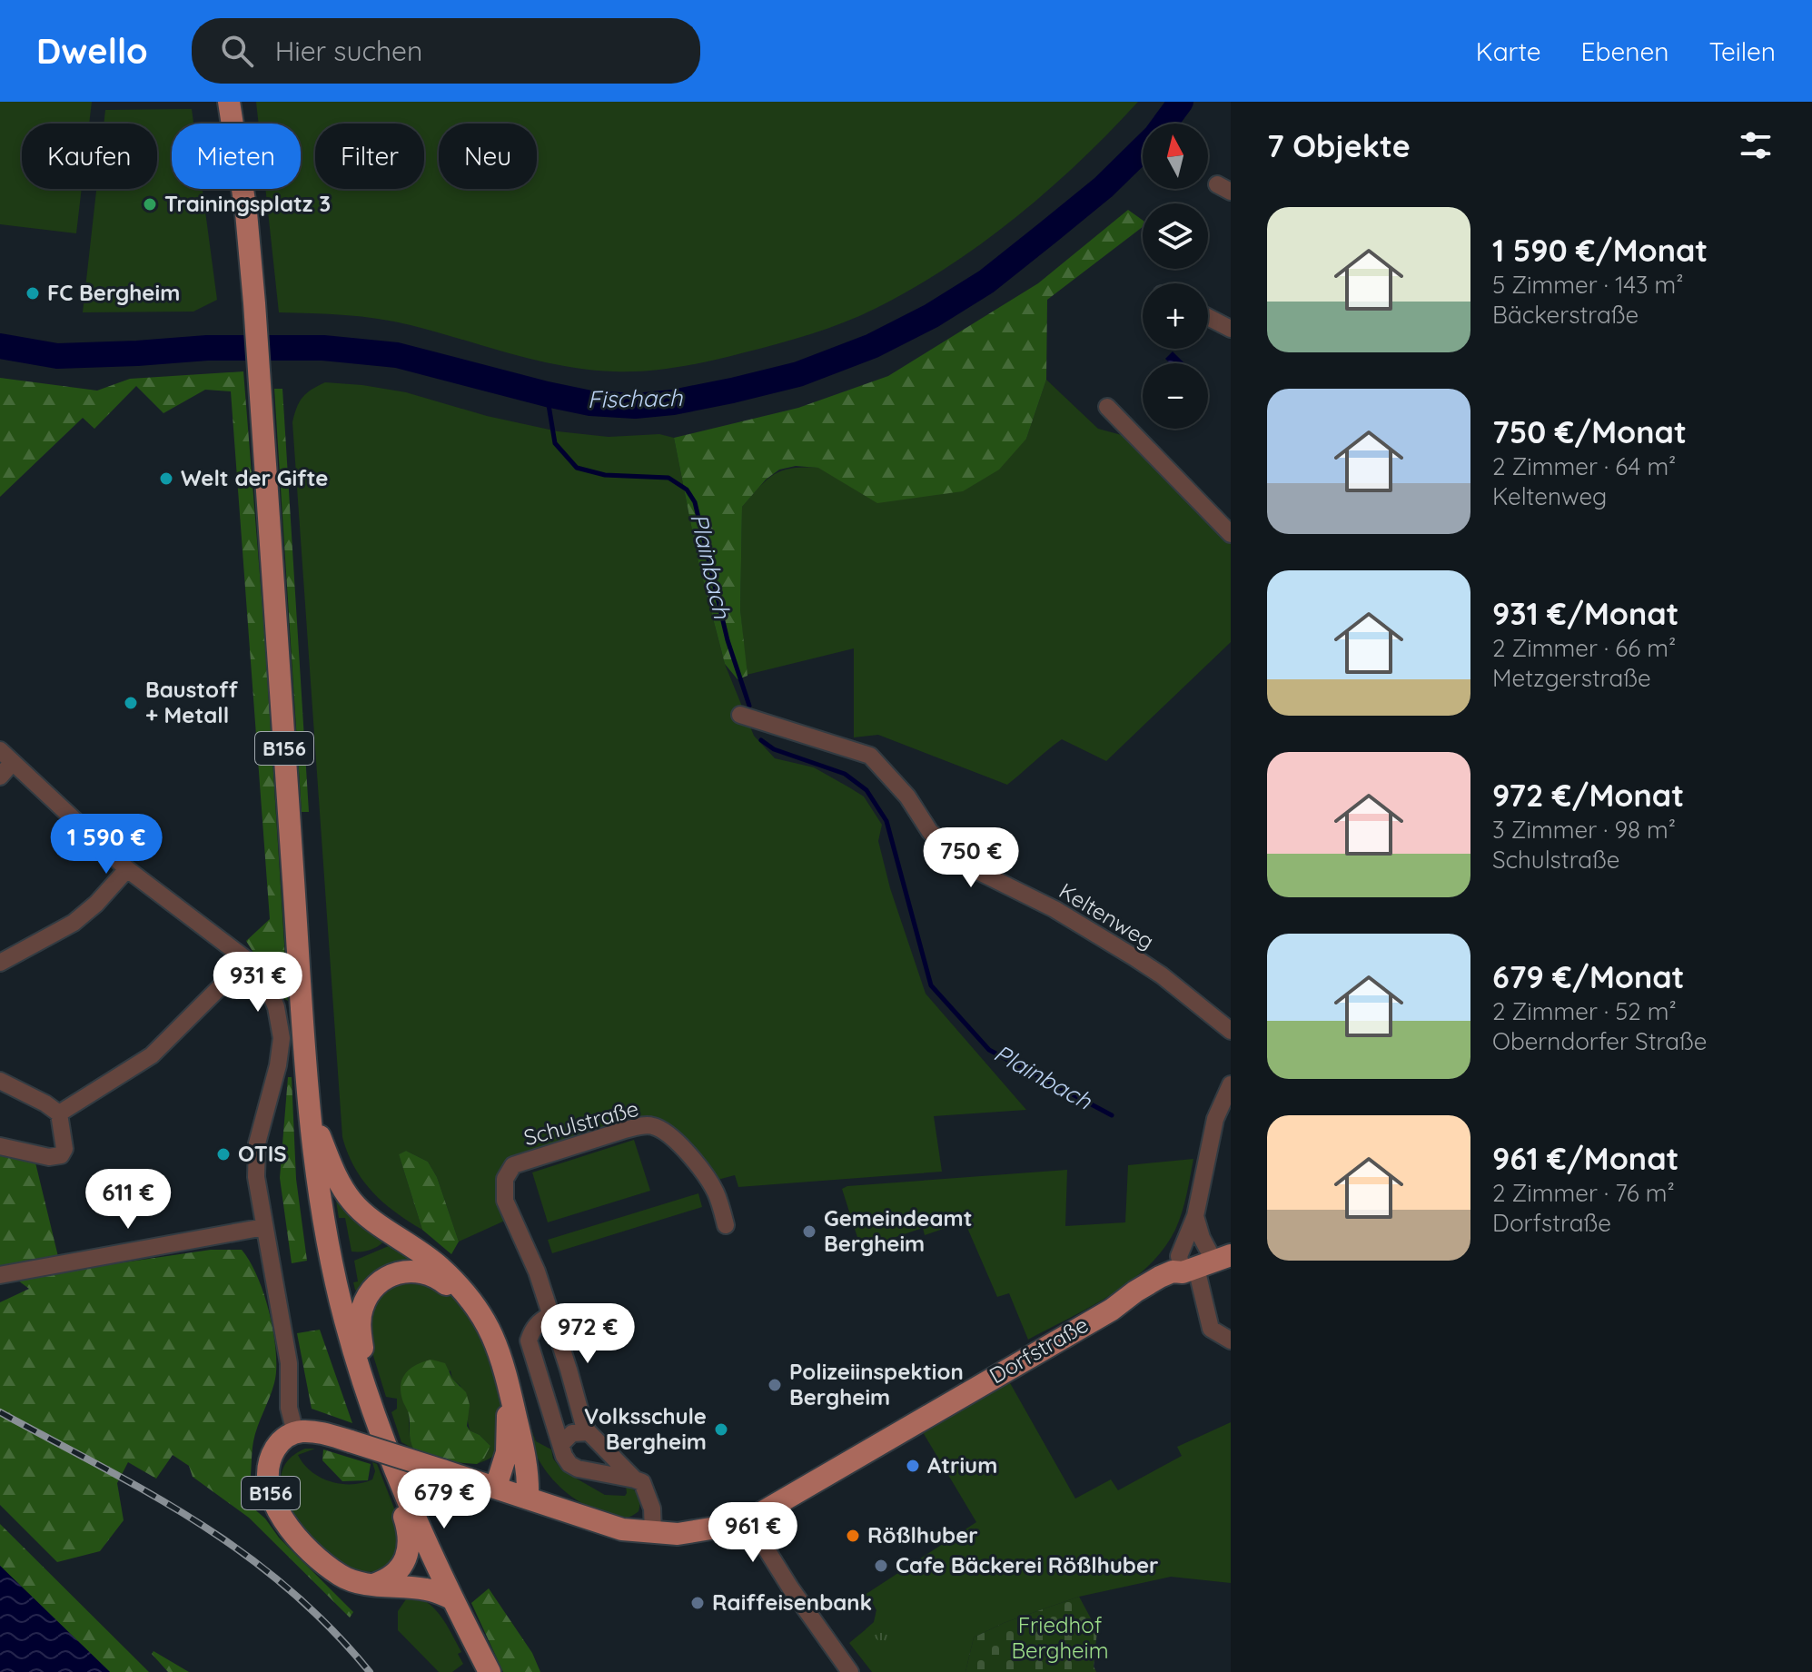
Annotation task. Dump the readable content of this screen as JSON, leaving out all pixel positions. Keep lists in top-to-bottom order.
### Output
{
  "streets": {
    "main road": ["B156", "Dorfstraße"],
    "street": ["Keltenweg", "Schulstraße"]
  },
  "crossings": [
    ["B156", "Dorfstraße"],
    ["Schulstraße", "Dorfstraße"]
  ],
  "water": ["Fischach", "Plainbach"],
  "parks": ["Friedhof Bergheim"],
  "places": [
    "Trainingsplatz 3",
    "FC Bergheim",
    "Welt der Gifte",
    "Baustoff + Metall",
    "OTIS",
    "Gemeindeamt Bergheim",
    "Polizeiinspektion Bergheim",
    "Volksschule Bergheim",
    "Atrium",
    "Rößlhuber",
    "Cafe Bäckerei Rößlhuber",
    "Raiffeisenbank"
  ],
  "north": "top",
  "page": {
    "header": "Dwello",
    "search": "Hier suchen",
    "nav": ["Karte", "Ebenen", "Teilen"],
    "heading": "7 Objekte",
    "map_buttons": ["+", "−"],
    "chip": [
      "Kaufen",
      "Mieten",
      "Filter",
      "Neu"
    ],
    "list": [
      {
        "name": "1 590 €/Monat",
        "note": "5 Zimmer · 143 m² · Bäckerstraße"
      },
      {
        "name": "750 €/Monat",
        "note": "2 Zimmer · 64 m² · Keltenweg"
      },
      {
        "name": "931 €/Monat",
        "note": "2 Zimmer · 66 m² · Metzgerstraße"
      },
      {
        "name": "972 €/Monat",
        "note": "3 Zimmer · 98 m² · Schulstraße"
      },
      {
        "name": "679 €/Monat",
        "note": "2 Zimmer · 52 m² · Oberndorfer Straße"
      },
      {
        "name": "961 €/Monat",
        "note": "2 Zimmer · 76 m² · Dorfstraße"
      }
    ],
    "price": [
      "1 590 €",
      "750 €",
      "931 €",
      "611 €",
      "972 €",
      "679 €",
      "961 €"
    ]
  }
}
